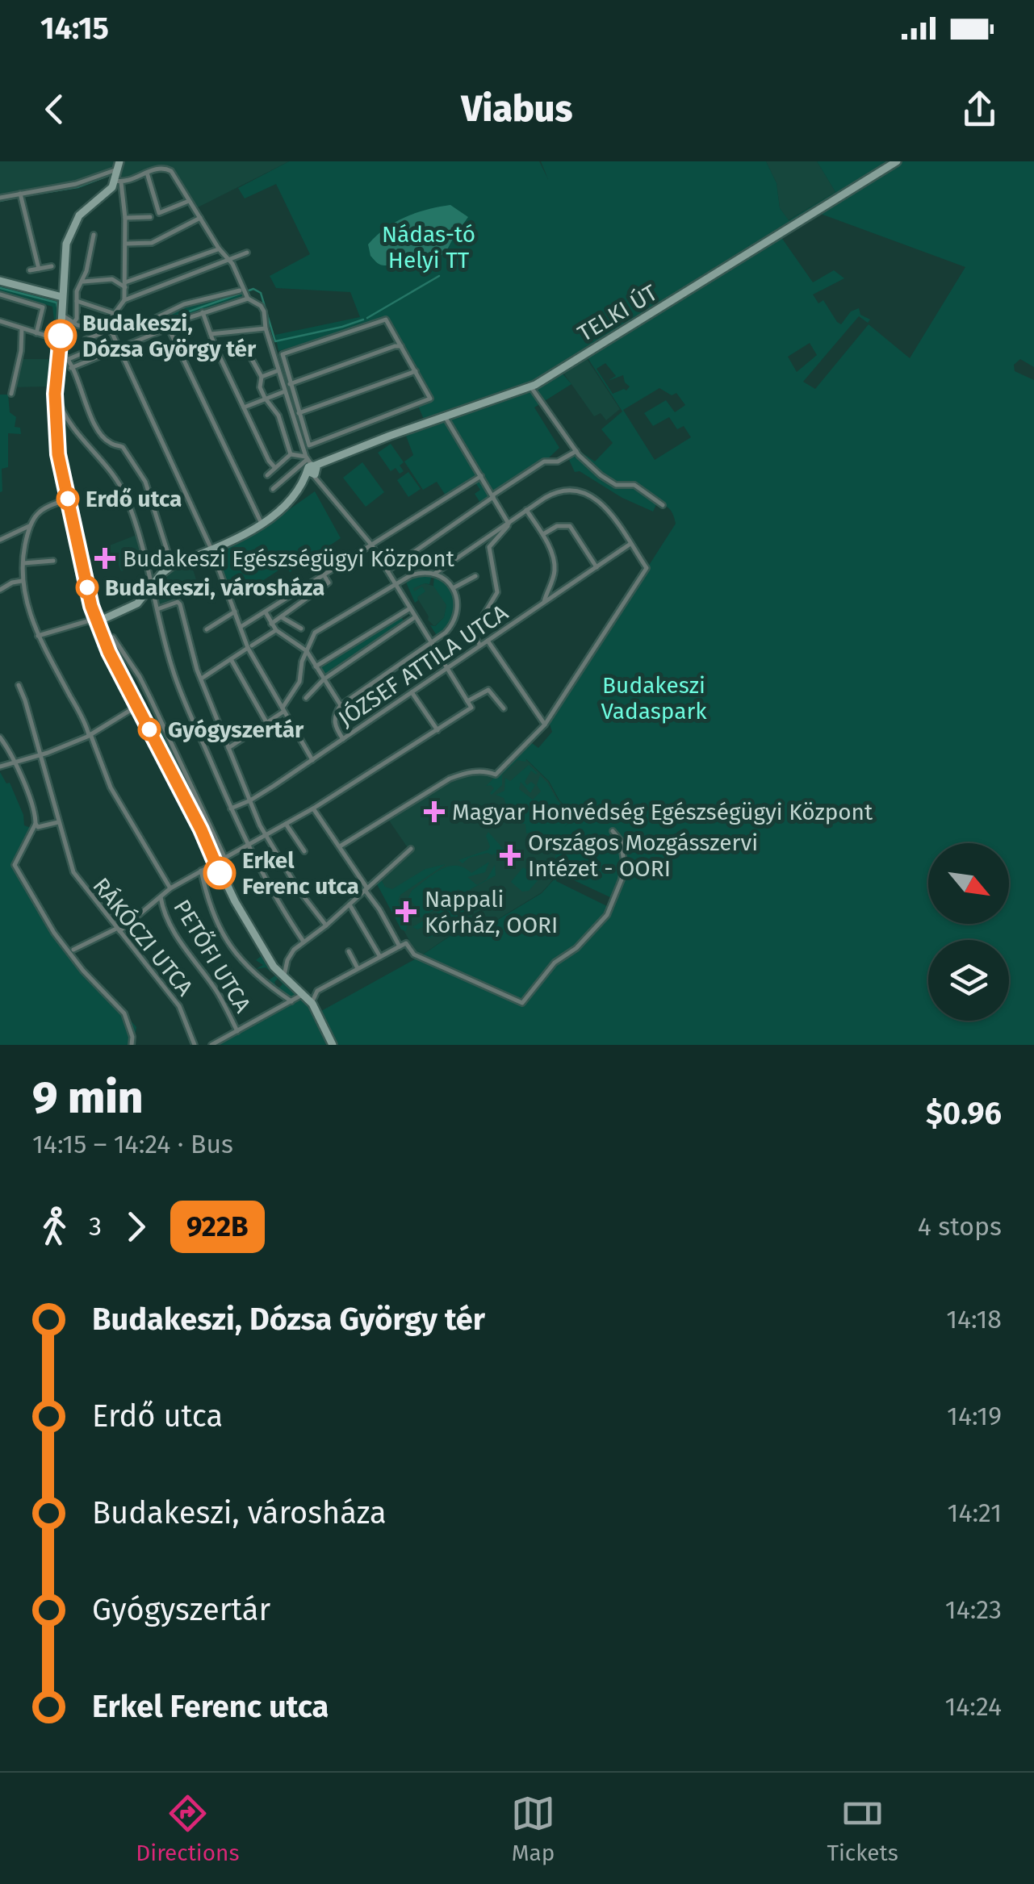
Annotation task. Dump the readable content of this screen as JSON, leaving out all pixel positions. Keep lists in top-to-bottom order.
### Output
{
  "streets": {
    "main road": ["TELKI ÚT"],
    "street": ["JÓZSEF ATTILA UTCA", "RÁKÓCZI UTCA", "PETŐFI UTCA"]
  },
  "parks": ["Nádas-tó Helyi TT", "Budakeszi Vadaspark"],
  "places": {
    "other": [
      "Budakeszi, Dózsa György tér",
      "Erdő utca",
      "Budakeszi, városháza",
      "Gyógyszertár",
      "Erkel Ferenc utca"
    ],
    "health": [
      "Budakeszi Egészségügyi Központ",
      "Magyar Honvédség Egészségügyi Központ",
      "Országos Mozgásszervi Intézet - OORI",
      "Nappali Kórház, OORI"
    ]
  },
  "lines": ["bus line 922B"],
  "north": "bottom right",
  "page": {
    "status": "14:15",
    "header": "Viabus",
    "heading": ["9 min", "14:15 – 14:24 · Bus", "$0.96"],
    "legs": ["3", "922B", "4 stops"],
    "list": [
      {
        "name": "Budakeszi, Dózsa György tér",
        "value": "14:18"
      },
      {
        "name": "Erdő utca",
        "value": "14:19"
      },
      {
        "name": "Budakeszi, városháza",
        "value": "14:21"
      },
      {
        "name": "Gyógyszertár",
        "value": "14:23"
      },
      {
        "name": "Erkel Ferenc utca",
        "value": "14:24"
      }
    ],
    "tabs": ["Directions", "Map", "Tickets"]
  }
}
